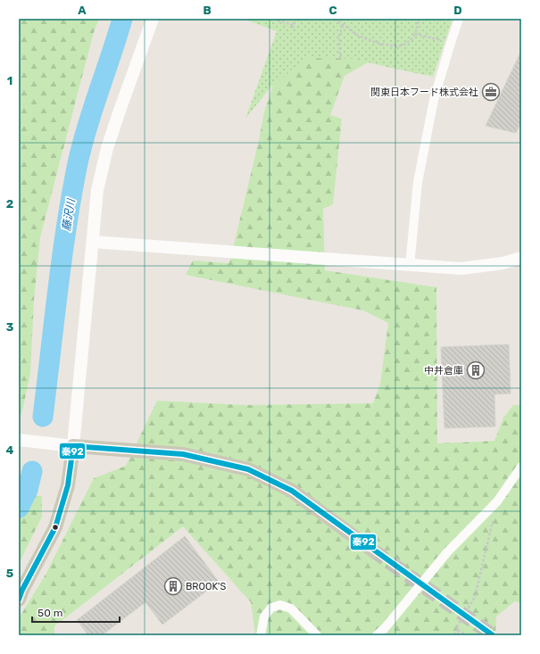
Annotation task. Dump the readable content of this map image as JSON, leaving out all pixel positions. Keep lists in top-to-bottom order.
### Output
{
  "water": ["藤沢川"],
  "places": {
    "office": ["関東日本フード株式会社"],
    "building": ["中井倉庫", "BROOK'S"]
  },
  "lines": ["transit line 秦92"],
  "scale_bar": "50 m",
  "grid": {
    "columns": [
      "A",
      "B",
      "C",
      "D"
    ],
    "rows": [
      "1",
      "2",
      "3",
      "4",
      "5"
    ]
  }
}
